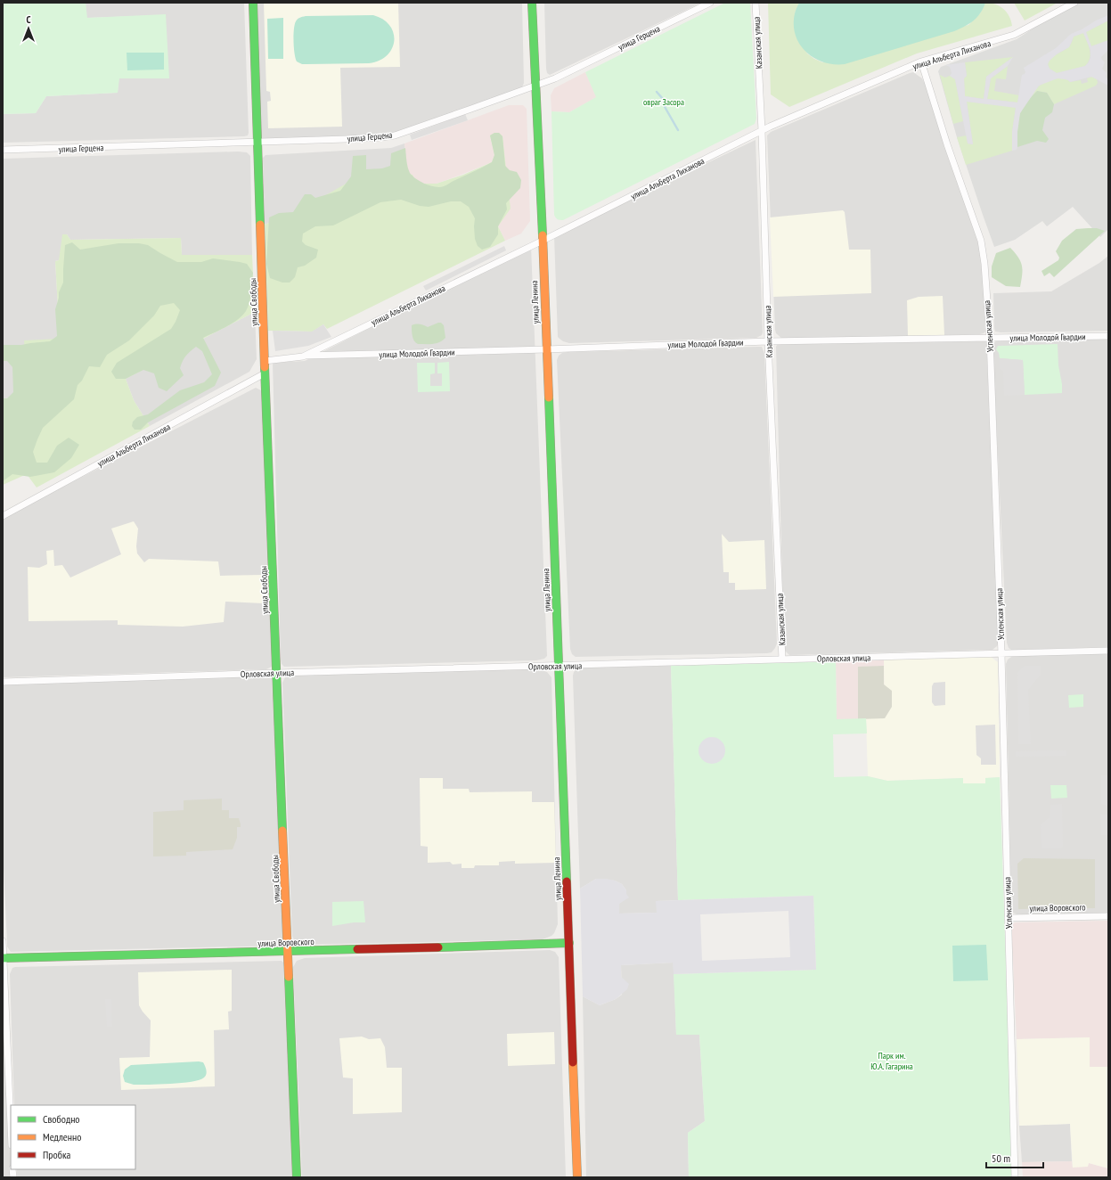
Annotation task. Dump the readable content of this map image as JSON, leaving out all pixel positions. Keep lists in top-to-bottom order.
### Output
{
  "streets": {
    "main road": ["улица Свободы", "улица Ленина", "улица Воровского"],
    "street": [
      "улица Герцена",
      "Казанская улица",
      "улица Альберта Лиханова",
      "Успенская улица",
      "улица Молодой Гвардии",
      "Орловская улица"
    ]
  },
  "crossings": [
    ["улица Герцена", "улица Свободы"],
    ["улица Герцена", "улица Ленина"],
    ["Казанская улица", "улица Альберта Лиханова"],
    ["Казанская улица", "улица Молодой Гвардии"],
    ["Казанская улица", "Орловская улица"],
    ["улица Альберта Лиханова", "улица Свободы"],
    ["улица Альберта Лиханова", "улица Ленина"],
    ["улица Альберта Лиханова", "Успенская улица"],
    ["улица Альберта Лиханова", "улица Молодой Гвардии"],
    ["улица Свободы", "Орловская улица"],
    ["улица Свободы", "улица Воровского"],
    ["улица Ленина", "улица Молодой Гвардии"],
    ["улица Ленина", "Орловская улица"],
    ["улица Ленина", "улица Воровского"],
    ["Успенская улица", "улица Молодой Гвардии"],
    ["Успенская улица", "Орловская улица"],
    ["Успенская улица", "улица Воровского"]
  ],
  "parks": ["овраг Засора", "Парк им. Ю.А. Гагарина"],
  "legend": ["Свободно", "Медленно", "Пробка"],
  "scale_bar": "50 m",
  "north": "top"
}
